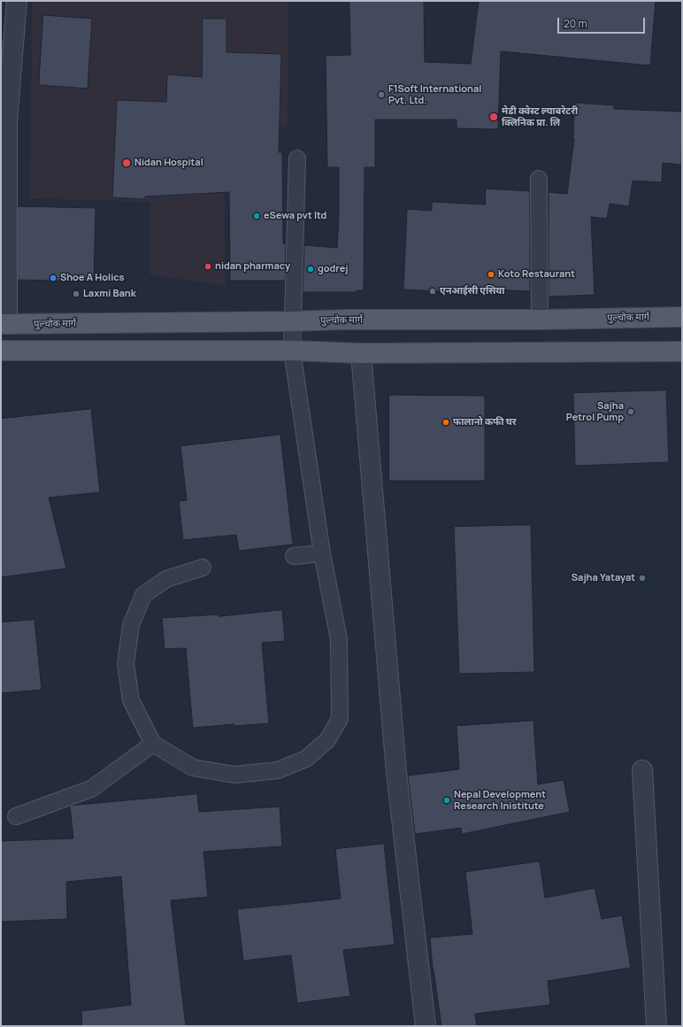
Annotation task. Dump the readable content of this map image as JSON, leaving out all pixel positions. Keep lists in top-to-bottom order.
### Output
{
  "streets": {
    "main road": ["पुल्चोक मार्ग"]
  },
  "places": [
    "F1Soft International Pvt. Ltd.",
    "मेडी क्वेस्ट ल्याबरेटरी क्लिनिक प्रा. लि",
    "Nidan Hospital",
    "eSewa pvt ltd",
    "nidan pharmacy",
    "godrej",
    "Koto Restaurant",
    "Shoe A Holics",
    "एनआईसी एसिया",
    "Laxmi Bank",
    "Sajha Petrol Pump",
    "फालानो कफी घर",
    "Sajha Yatayat",
    "Nepal Development Research Inistitute"
  ],
  "scale_bar": "20 m"
}
